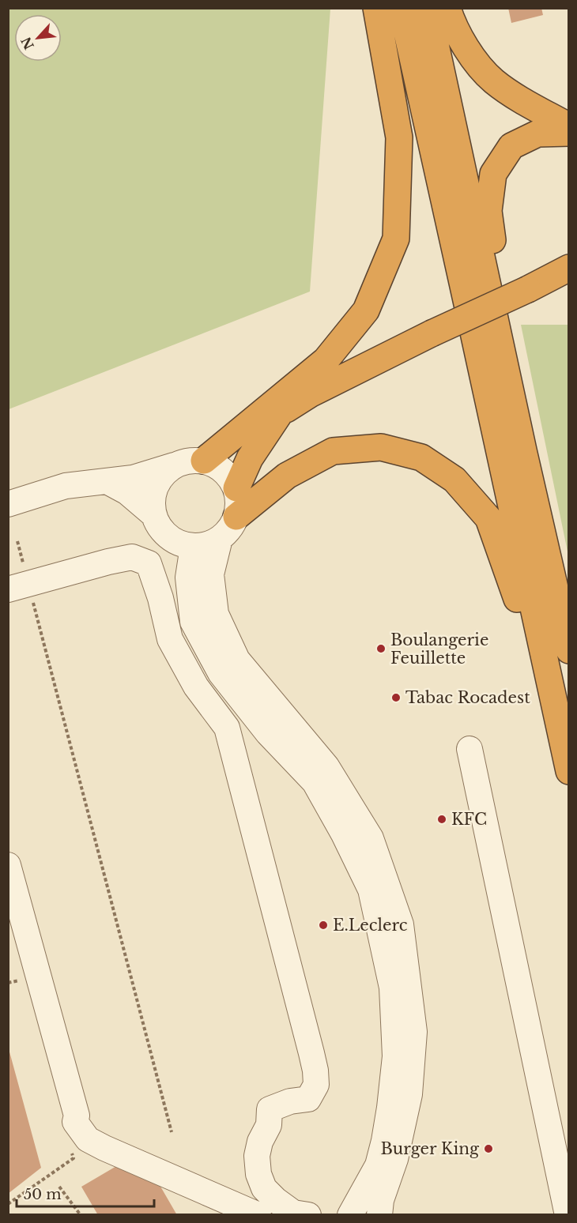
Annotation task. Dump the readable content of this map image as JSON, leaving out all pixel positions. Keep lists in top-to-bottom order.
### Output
{
  "places": [
    "Boulangerie Feuillette",
    "Tabac Rocadest",
    "KFC",
    "E.Leclerc",
    "Burger King"
  ],
  "scale_bar": "50 m",
  "north": "bottom left"
}
